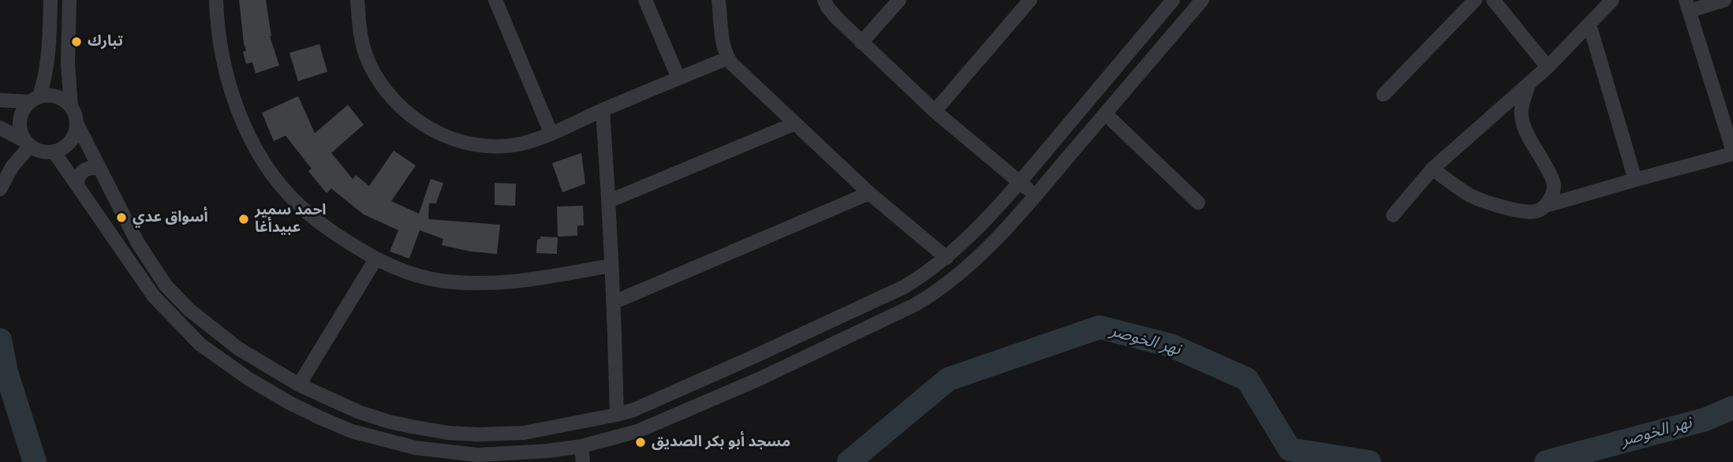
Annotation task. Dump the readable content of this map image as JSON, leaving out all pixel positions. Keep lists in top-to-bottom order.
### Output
{
  "water": ["نهر الخوصر"],
  "places": [
    "تبارك",
    "أسواق عدي",
    "احمد سمير عبيدأغا",
    "مسجد أبو بكر الصديق"
  ]
}
